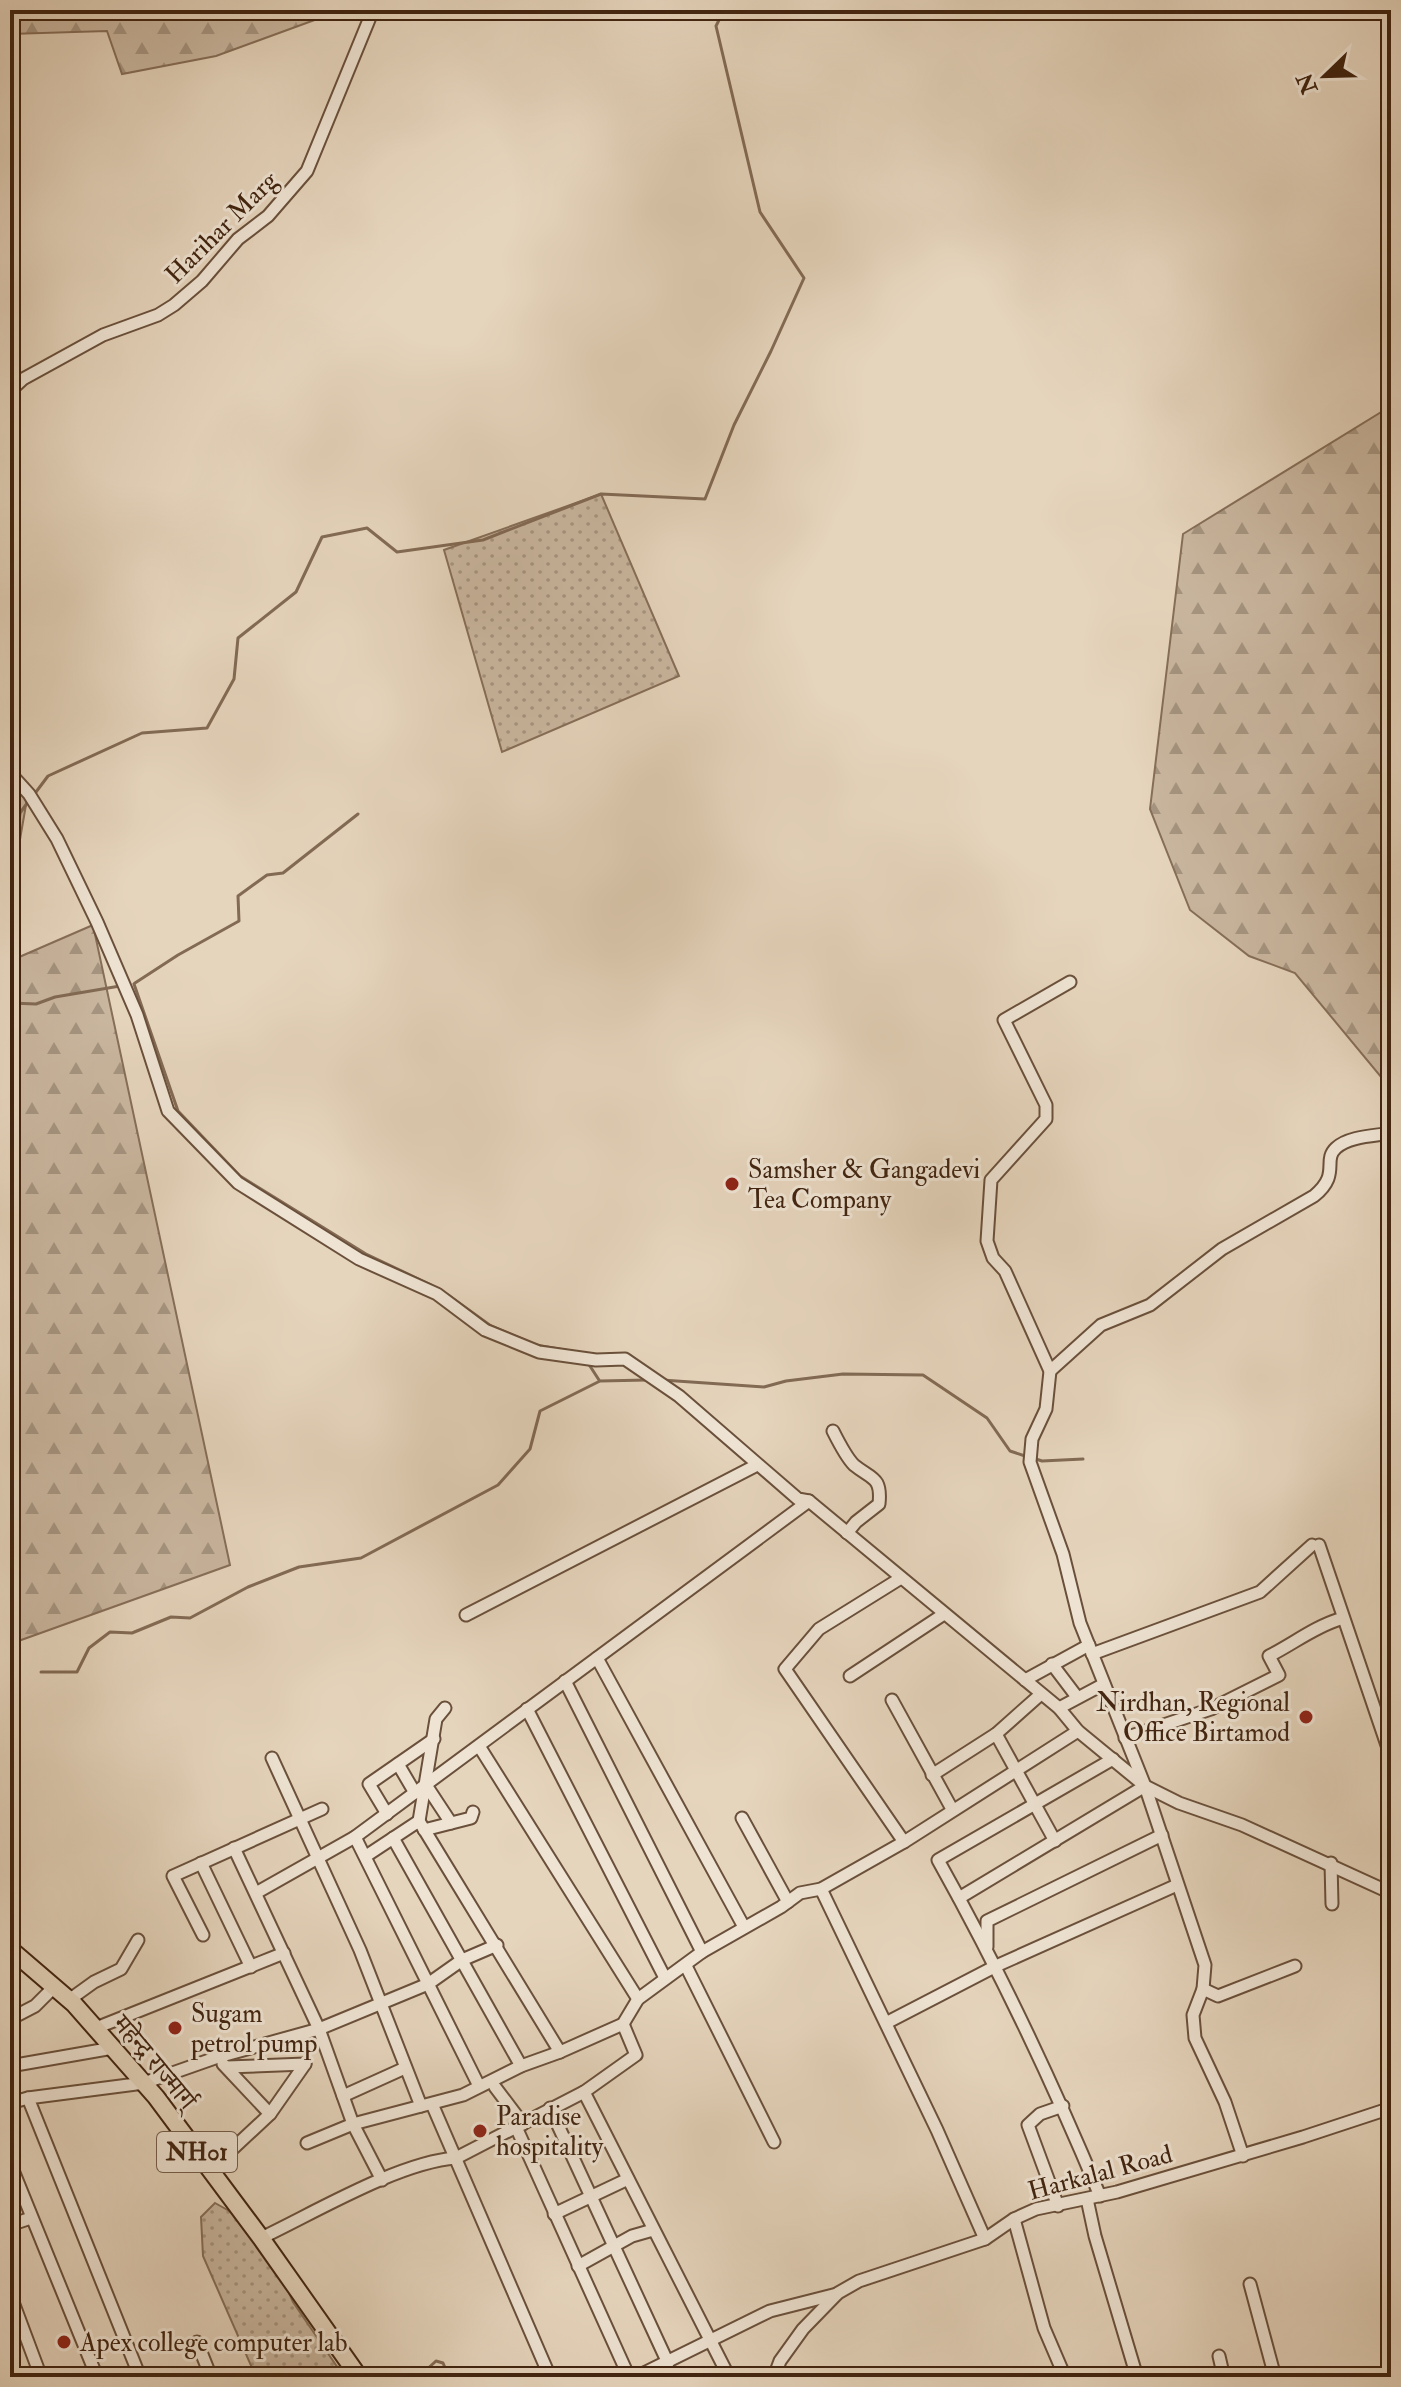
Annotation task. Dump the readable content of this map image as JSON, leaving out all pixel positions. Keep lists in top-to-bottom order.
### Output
{
  "streets": {
    "highway": ["महेन्द्र राज्मार्ग्", "NH01"],
    "street": ["Harihar Marg", "Harkalal Road"]
  },
  "places": [
    "Samsher & Gangadevi Tea Company",
    "Nirdhan, Regional Office Birtamod",
    "Sugam petrol pump",
    "Paradise hospitality",
    "Apex college computer lab"
  ],
  "north": "bottom left"
}
